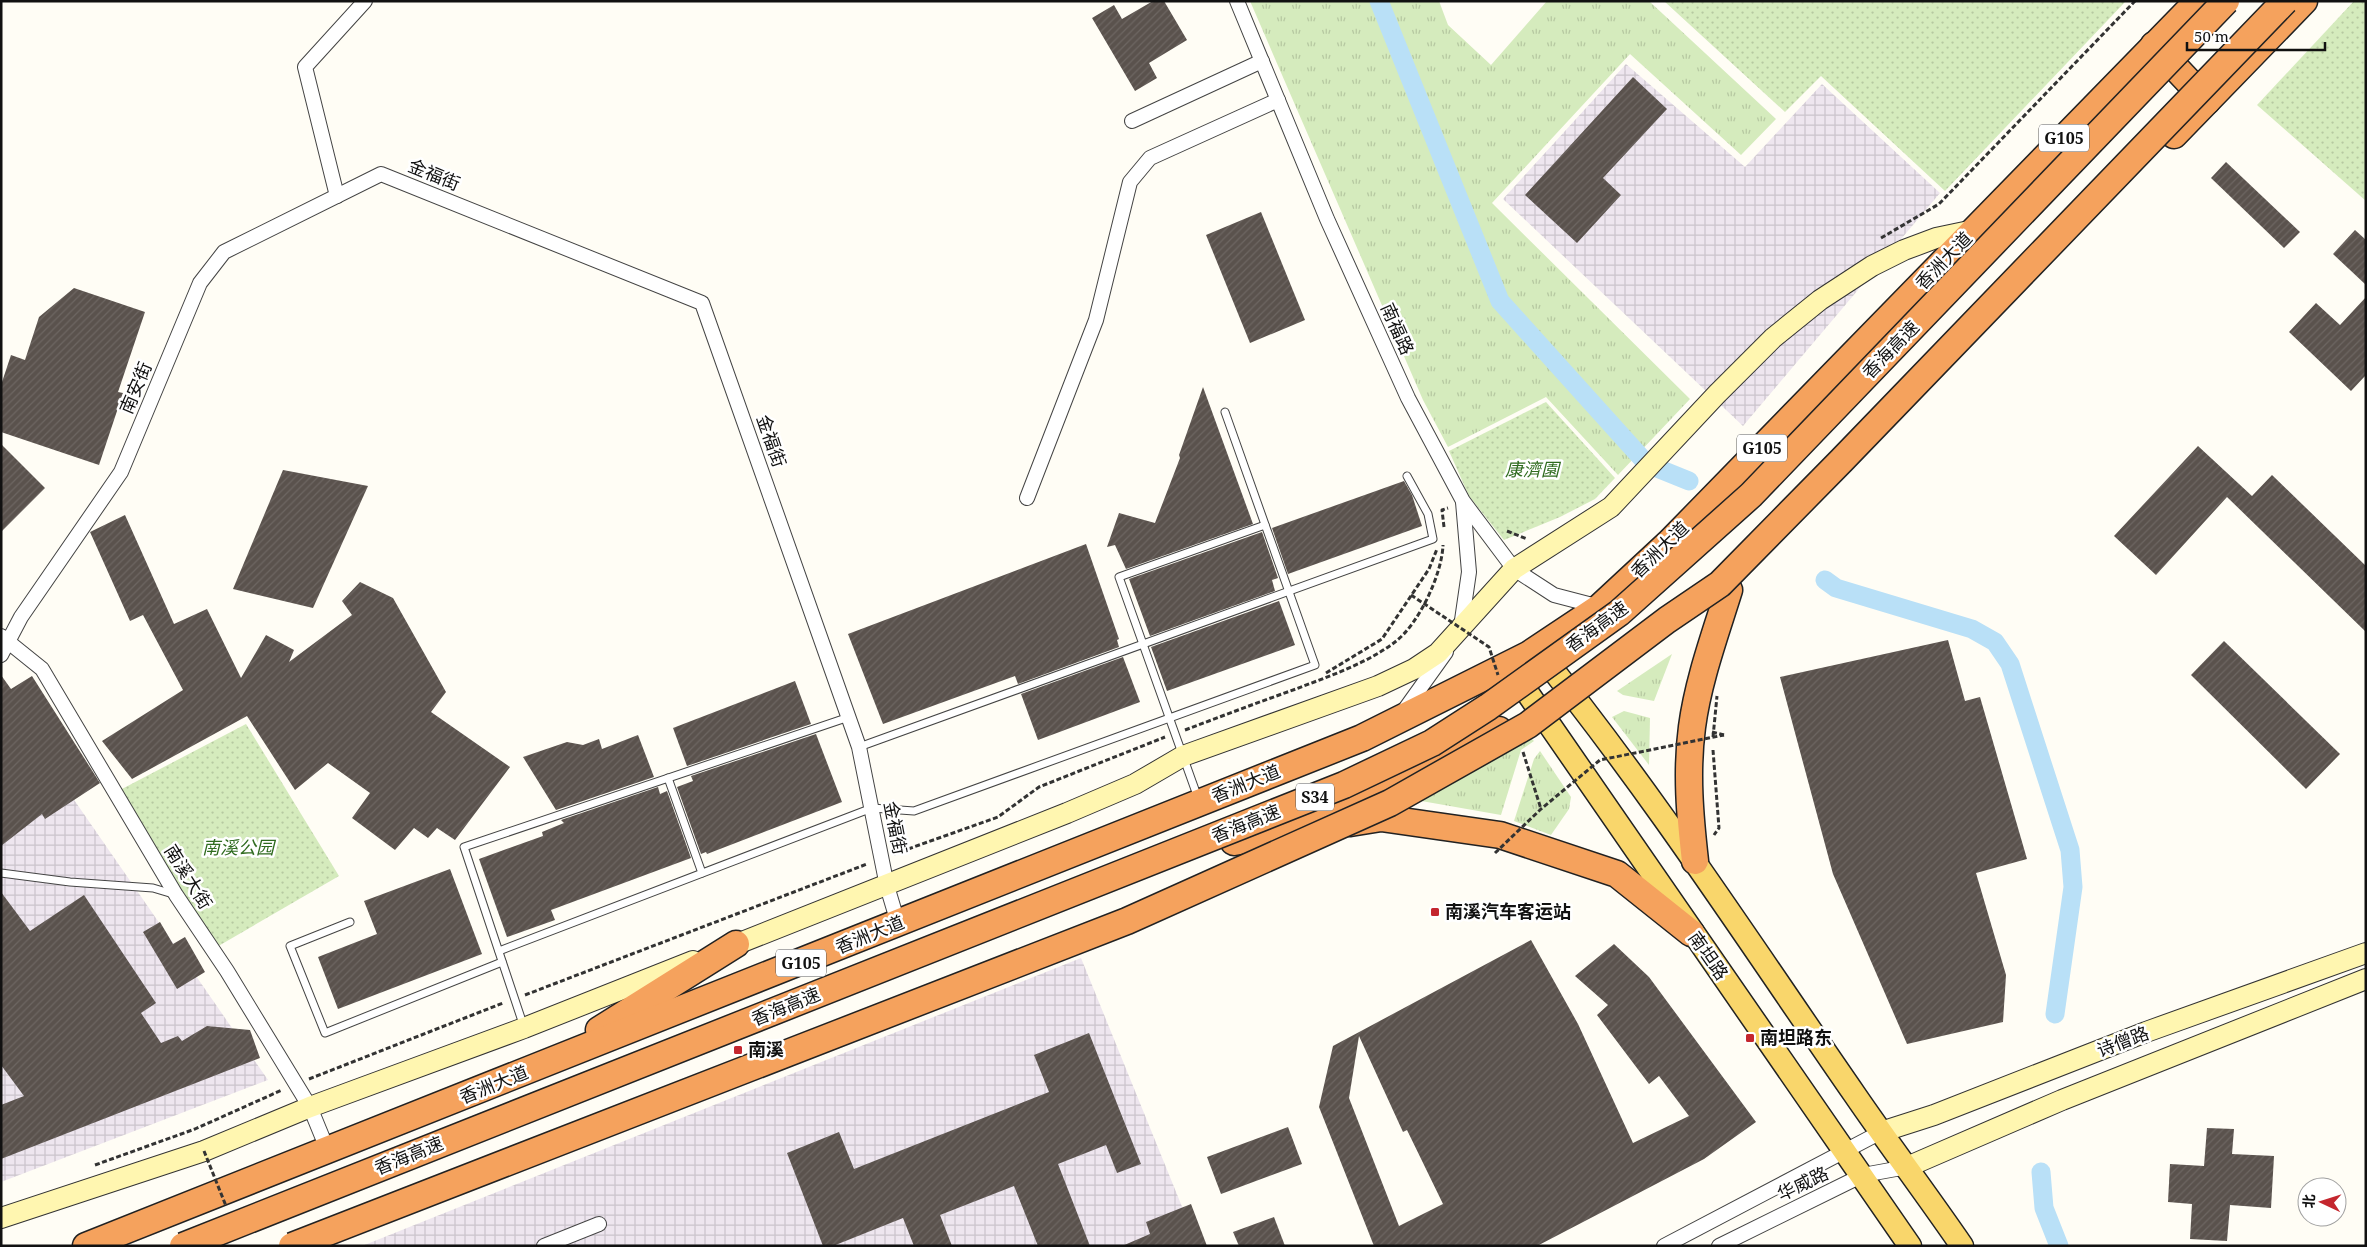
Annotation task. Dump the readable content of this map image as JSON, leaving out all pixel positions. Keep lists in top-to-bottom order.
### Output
{
  "streets": {
    "highway": [
      "G105",
      "香洲大道",
      "香海高速",
      "S34"
    ],
    "main road": ["南坦路"],
    "street": [
      "金福街",
      "南福路",
      "南安街",
      "南溪大街",
      "诗僧路",
      "华威路"
    ]
  },
  "crossings": [
    ["G105", "南坦路"],
    ["金福街", "香洲大道"],
    ["金福街", "南安街"],
    ["香洲大道", "南福路"],
    ["香洲大道", "南溪大街"],
    ["香洲大道", "南坦路"],
    ["南安街", "南溪大街"],
    ["南坦路", "华威路"],
    ["诗僧路", "华威路"]
  ],
  "parks": ["康濟園", "南溪公园"],
  "places": {
    "transit": ["南溪汽车客运站", "南坦路东", "南溪"]
  },
  "scale_bar": "50 m",
  "north": "left"
}
